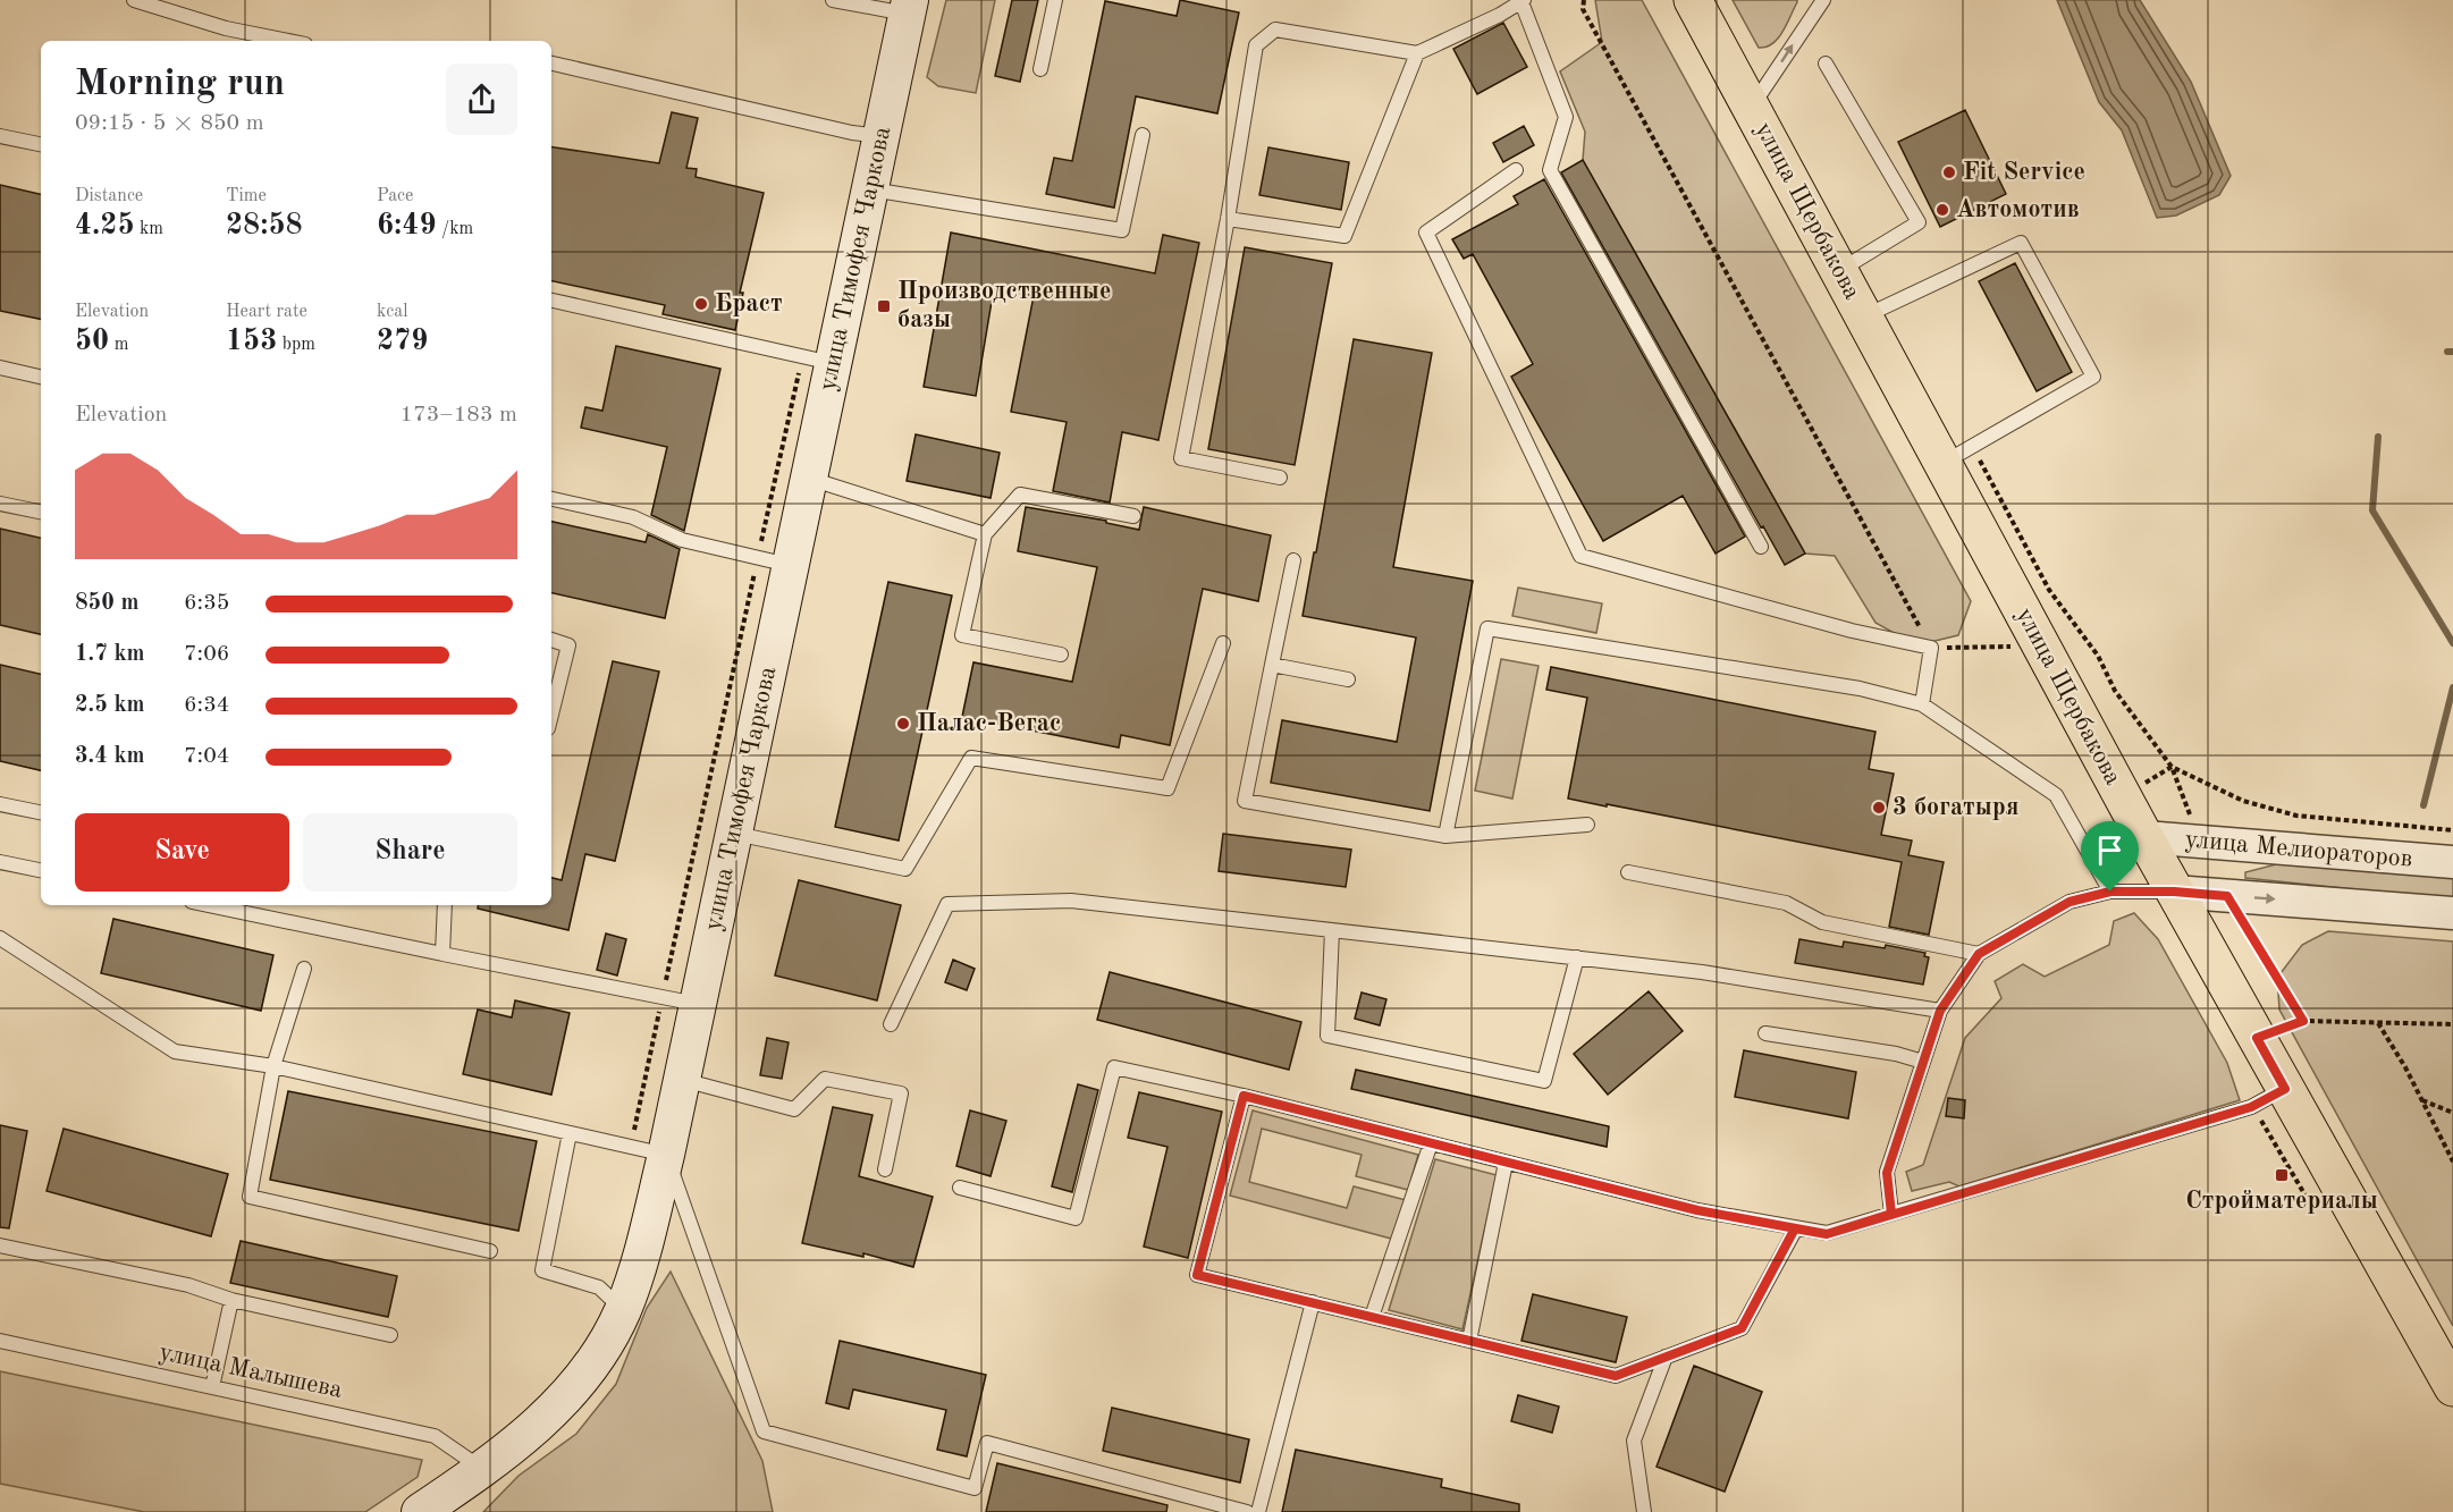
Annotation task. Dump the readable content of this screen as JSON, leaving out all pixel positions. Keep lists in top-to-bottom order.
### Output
{
  "streets": {
    "main road": ["улица Щербакова", "улица Тимофея Чаркова"],
    "street": ["улица Мелиораторов"],
    "lane": ["улица Малышева"]
  },
  "crossings": [
    ["улица Щербакова", "улица Мелиораторов"],
    ["улица Тимофея Чаркова", "улица Малышева"]
  ],
  "places": {
    "other": [
      "Fit Service",
      "Автомотив",
      "Браст",
      "Палас-Вегас",
      "3 богатыря"
    ],
    "transit": ["Производственные базы", "Стройматериалы"]
  },
  "page": {
    "heading": ["Morning run", "09:15 · 5 × 850 m"],
    "stats": [
      ["Distance", "4.25 km"],
      ["Time", "28:58"],
      ["Pace", "6:49 /km"],
      ["Elevation", "50 m"],
      ["Heart rate", "153 bpm"],
      ["kcal", "279"]
    ],
    "chart": ["Elevation", "173–183 m"],
    "list": [
      {
        "name": "850 m",
        "note": "6:35"
      },
      {
        "name": "1.7 km",
        "note": "7:06"
      },
      {
        "name": "2.5 km",
        "note": "6:34"
      },
      {
        "name": "3.4 km",
        "note": "7:04"
      }
    ],
    "buttons": ["Save", "Share"]
  }
}
